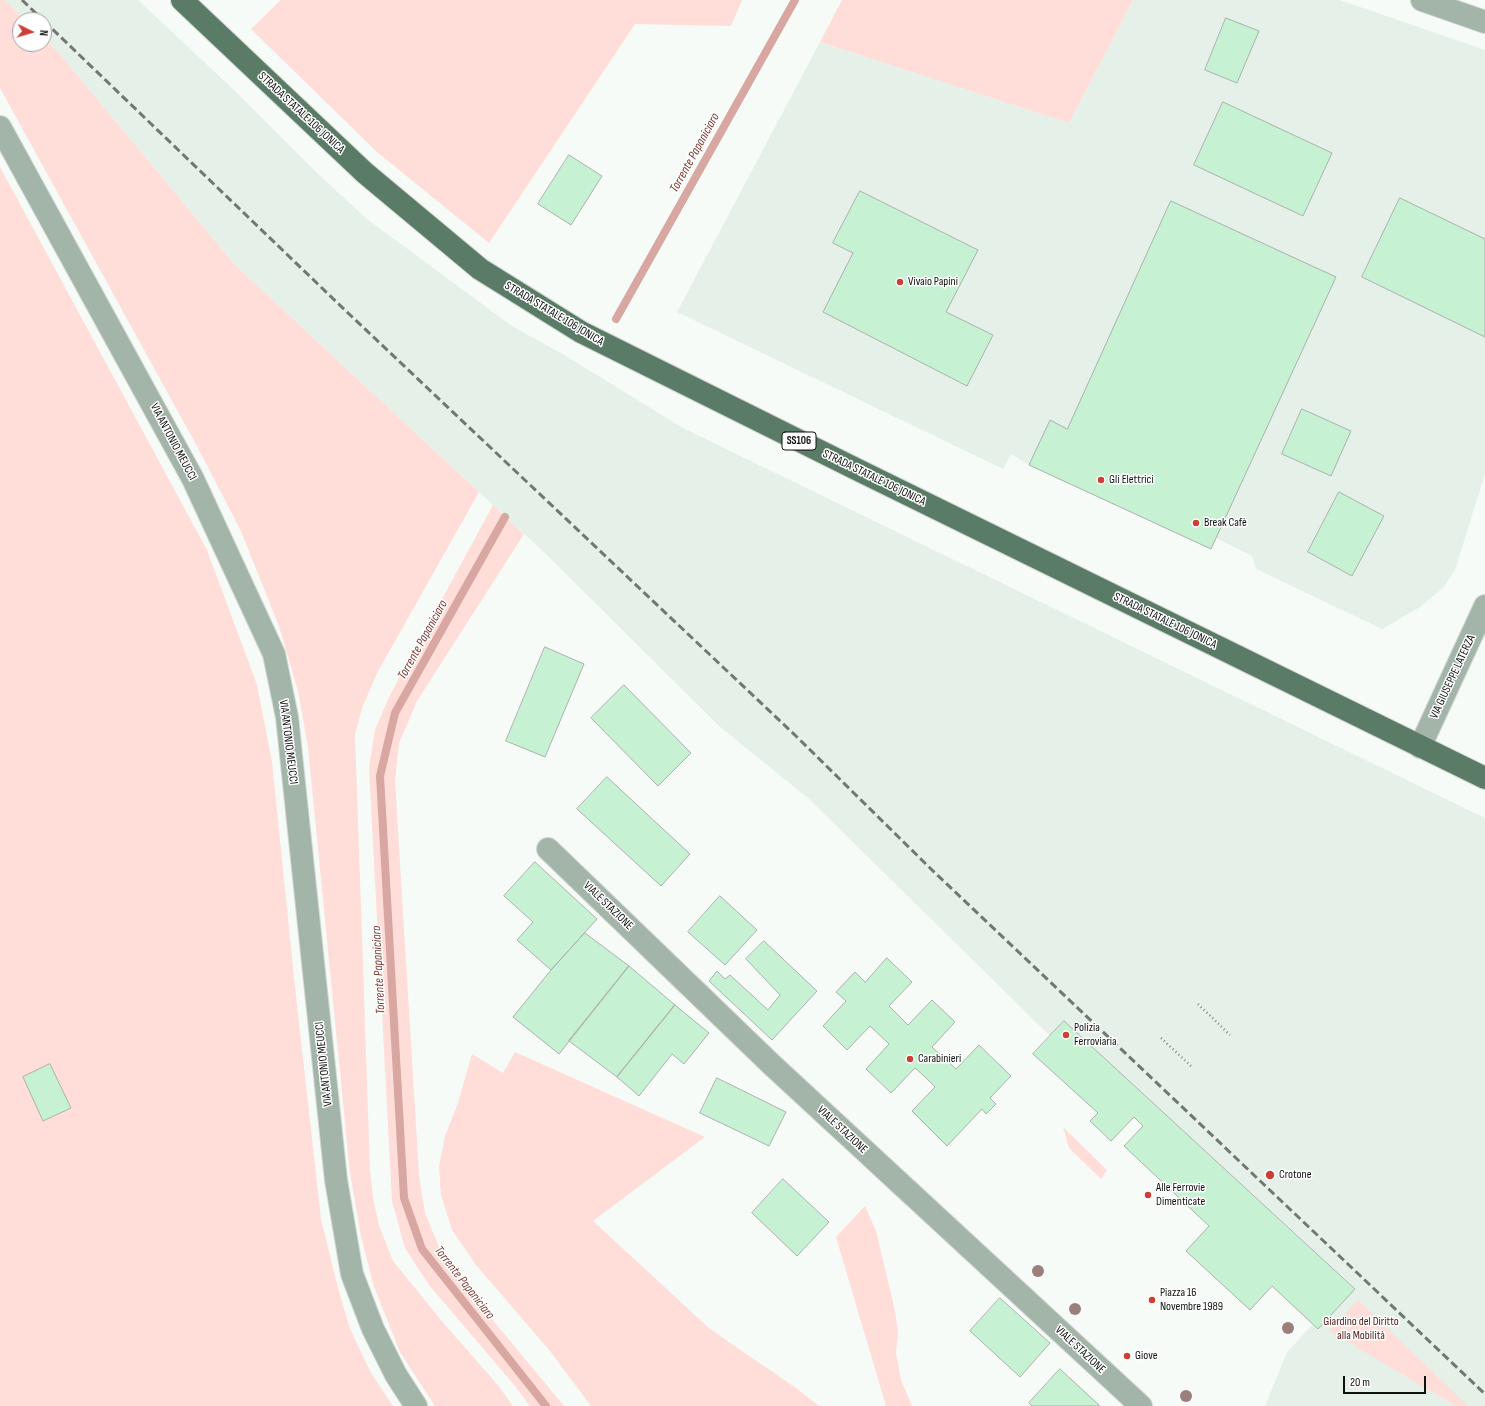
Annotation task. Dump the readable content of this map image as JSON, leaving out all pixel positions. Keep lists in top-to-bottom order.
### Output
{
  "streets": {
    "main road": ["STRADA STATALE 106 JONICA", "SS106"],
    "street": ["VIA ANTONIO MEUCCI", "VIA GIUSEPPE LATERZA", "VIALE STAZIONE"]
  },
  "crossings": [
    ["STRADA STATALE 106 JONICA", "VIA GIUSEPPE LATERZA"]
  ],
  "water": ["Torrente Papaniciaro"],
  "parks": ["Giardino del Diritto alla Mobilità"],
  "places": [
    "Vivaio Papini",
    "Gli Elettrici",
    "Break Cafè",
    "Polizia Ferroviaria",
    "Carabinieri",
    "Crotone",
    "Alle Ferrovie Dimenticate",
    "Piazza 16 Novembre 1989",
    "Giove"
  ],
  "scale_bar": "20 m",
  "north": "right"
}
